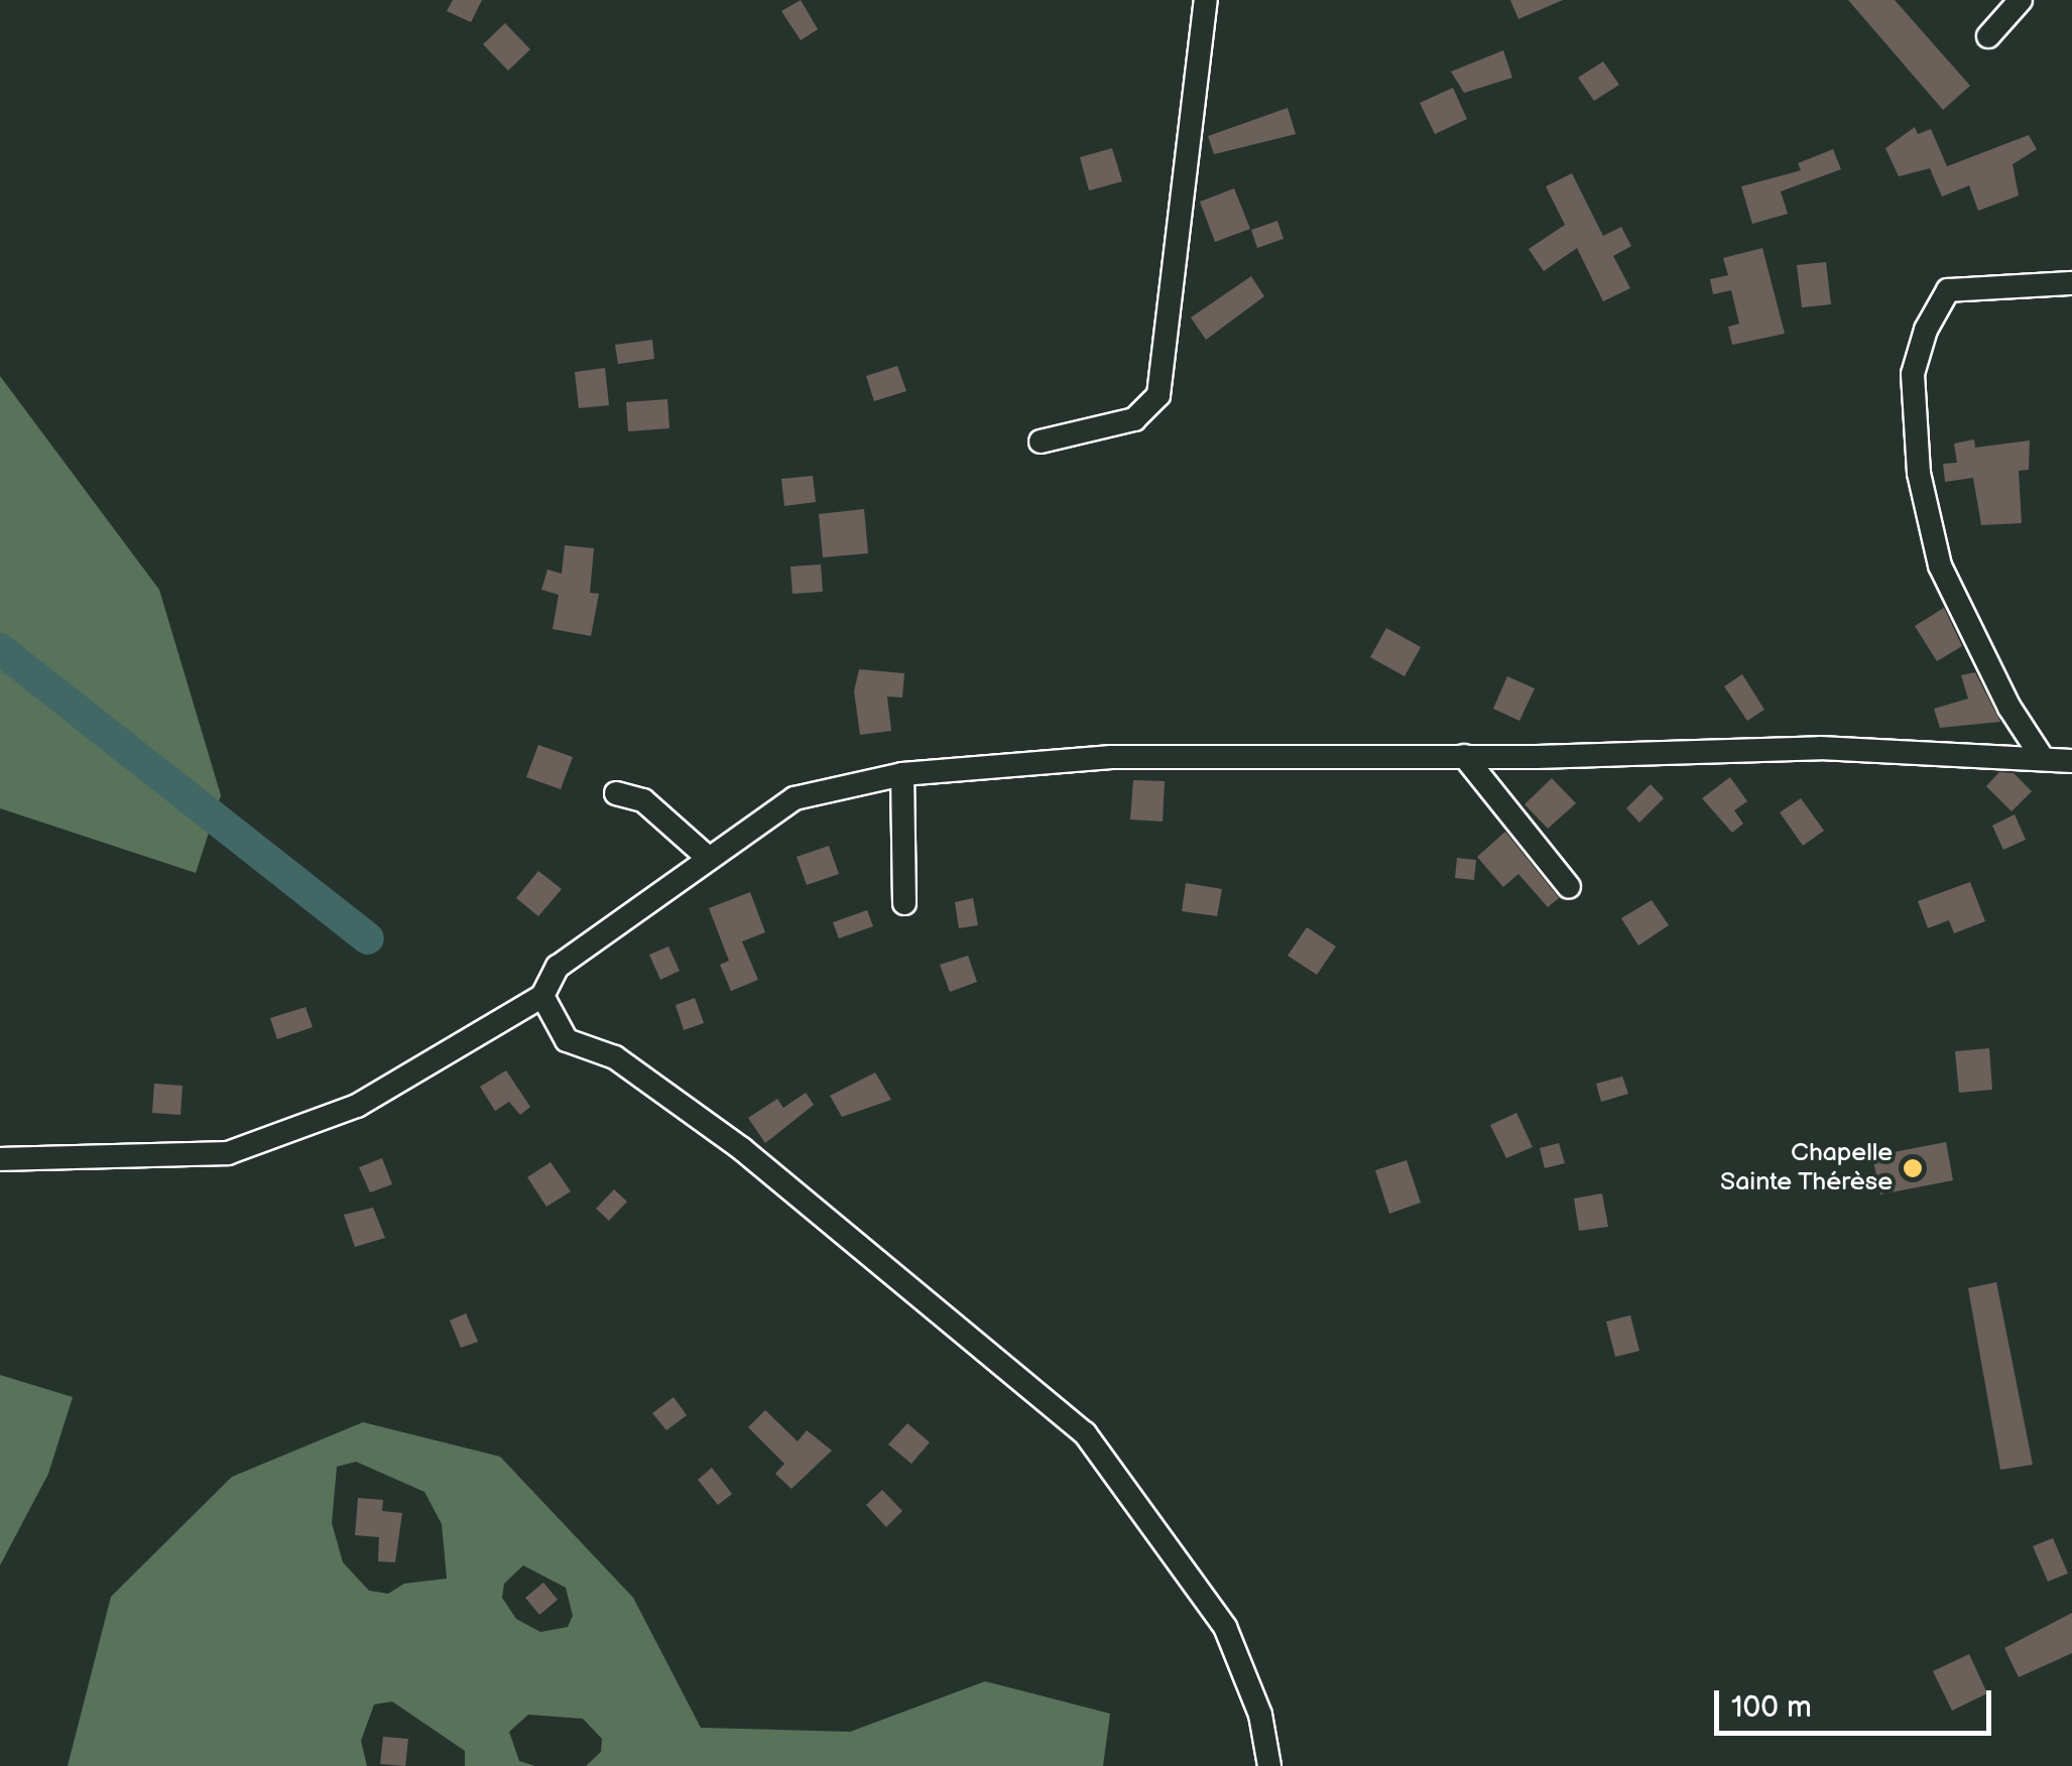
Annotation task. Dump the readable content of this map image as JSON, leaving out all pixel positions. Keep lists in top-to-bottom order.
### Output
{
  "places": ["Chapelle Sainte Thérèse"],
  "scale_bar": "100 m"
}
